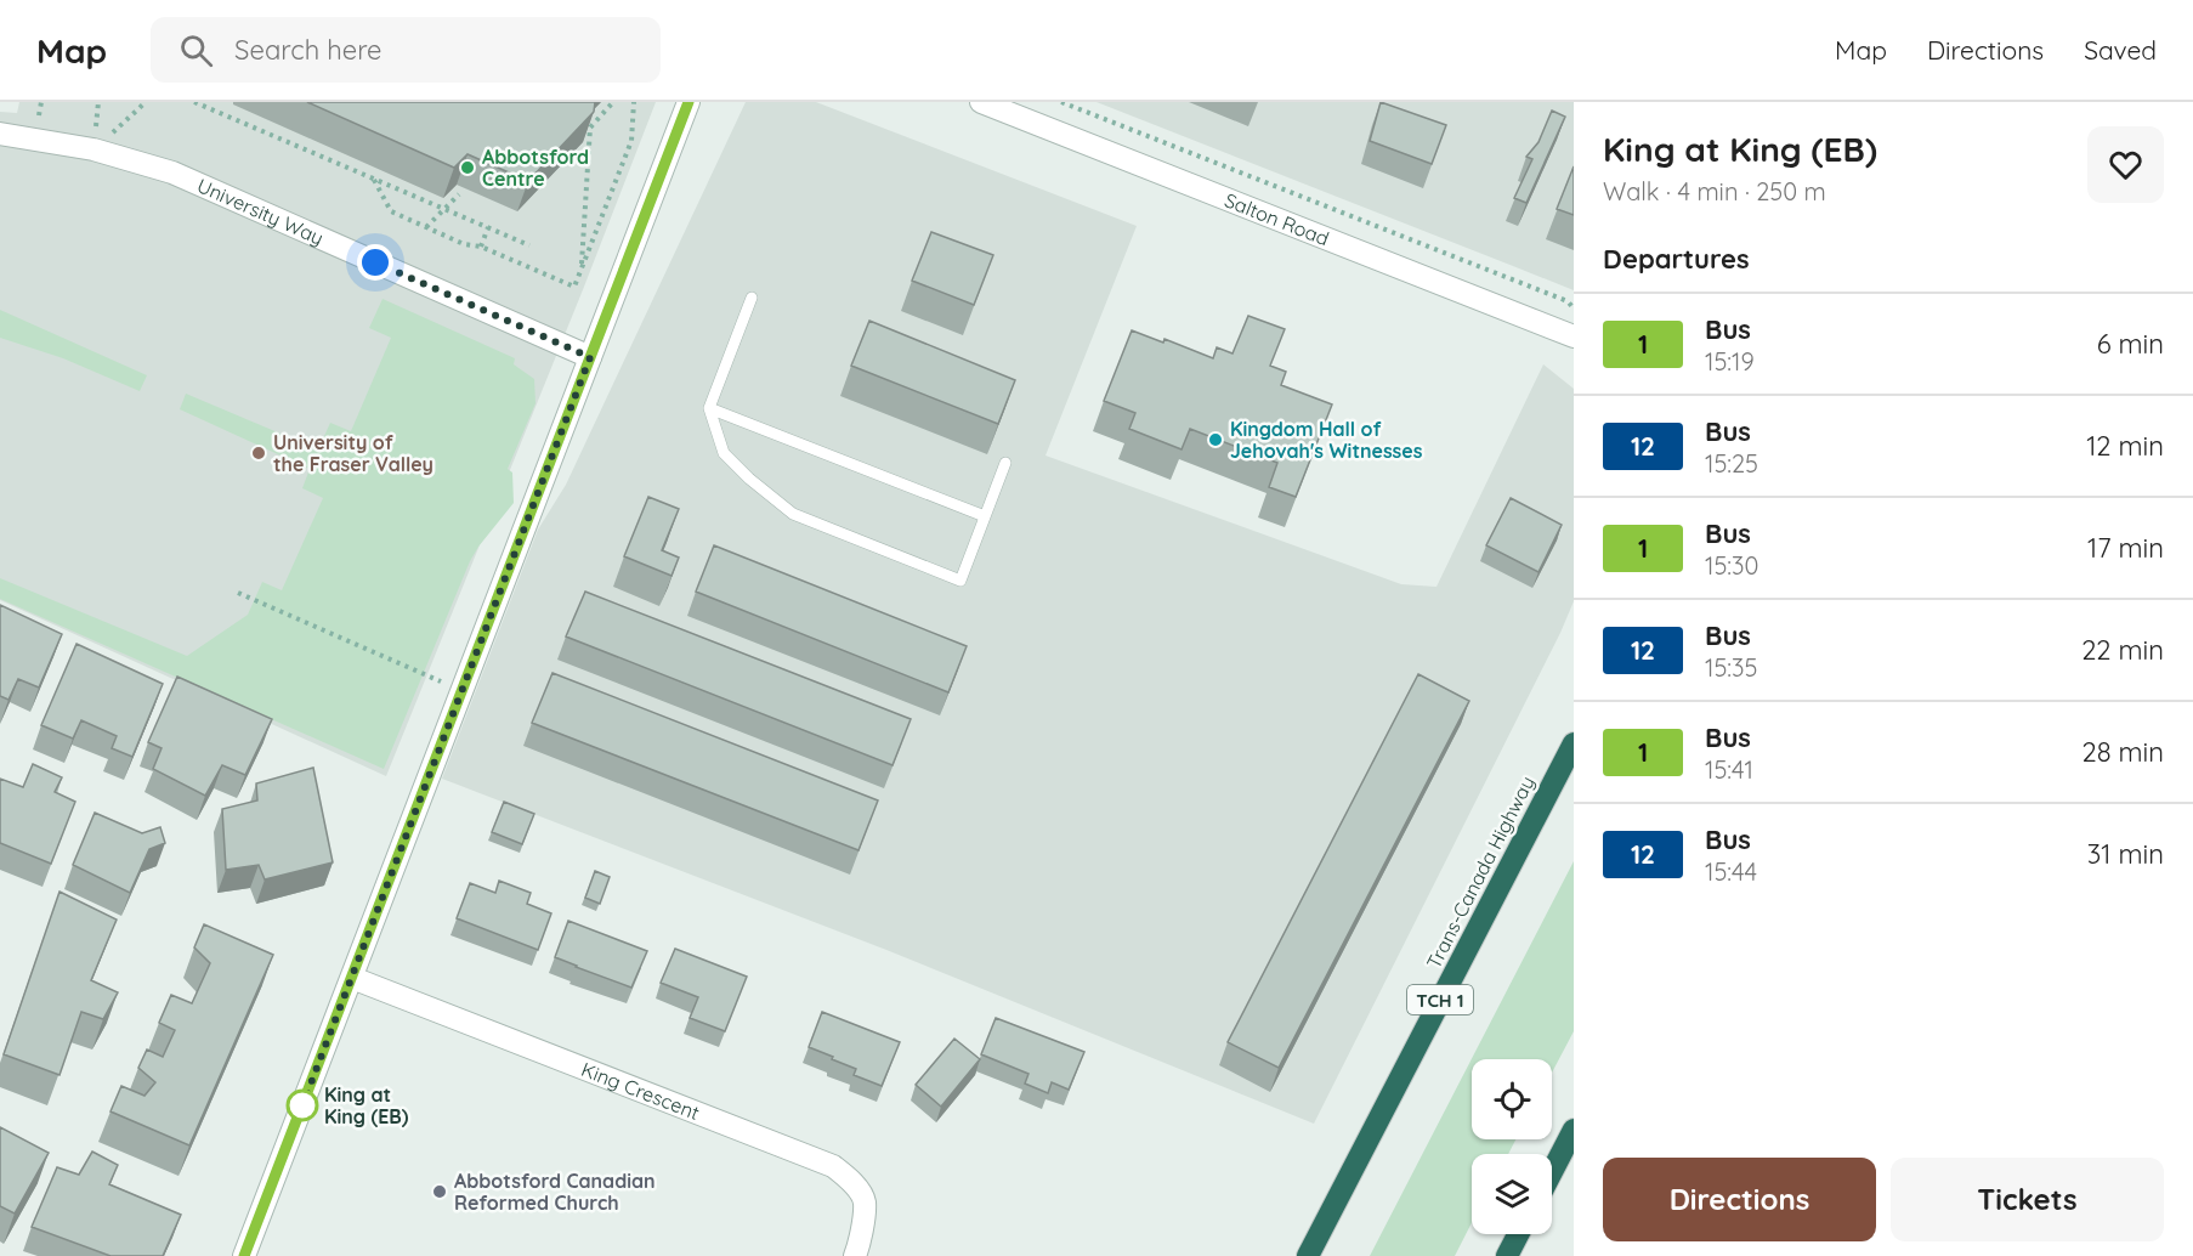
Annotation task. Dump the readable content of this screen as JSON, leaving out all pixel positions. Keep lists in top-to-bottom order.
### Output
{
  "streets": {
    "highway": ["Trans-Canada Highway", "TCH 1"],
    "street": ["University Way", "Salton Road", "King Crescent"]
  },
  "places": [
    "Abbotsford Centre",
    "Kingdom Hall of Jehovah's Witnesses",
    "University of the Fraser Valley",
    "King at King (EB)",
    "Abbotsford Canadian Reformed Church"
  ],
  "lines": ["bus line 1"],
  "page": {
    "header": "Map",
    "search": "Search here",
    "nav": ["Map", "Directions", "Saved"],
    "heading": [
      ["King at King (EB)", "Walk · 4 min · 250 m"],
      "Departures"
    ],
    "list": [
      {
        "mark": "1",
        "name": "Bus",
        "note": "15:19",
        "value": "6 min"
      },
      {
        "mark": "12",
        "name": "Bus",
        "note": "15:25",
        "value": "12 min"
      },
      {
        "mark": "1",
        "name": "Bus",
        "note": "15:30",
        "value": "17 min"
      },
      {
        "mark": "12",
        "name": "Bus",
        "note": "15:35",
        "value": "22 min"
      },
      {
        "mark": "1",
        "name": "Bus",
        "note": "15:41",
        "value": "28 min"
      },
      {
        "mark": "12",
        "name": "Bus",
        "note": "15:44",
        "value": "31 min"
      }
    ],
    "buttons": ["Directions", "Tickets"]
  }
}
